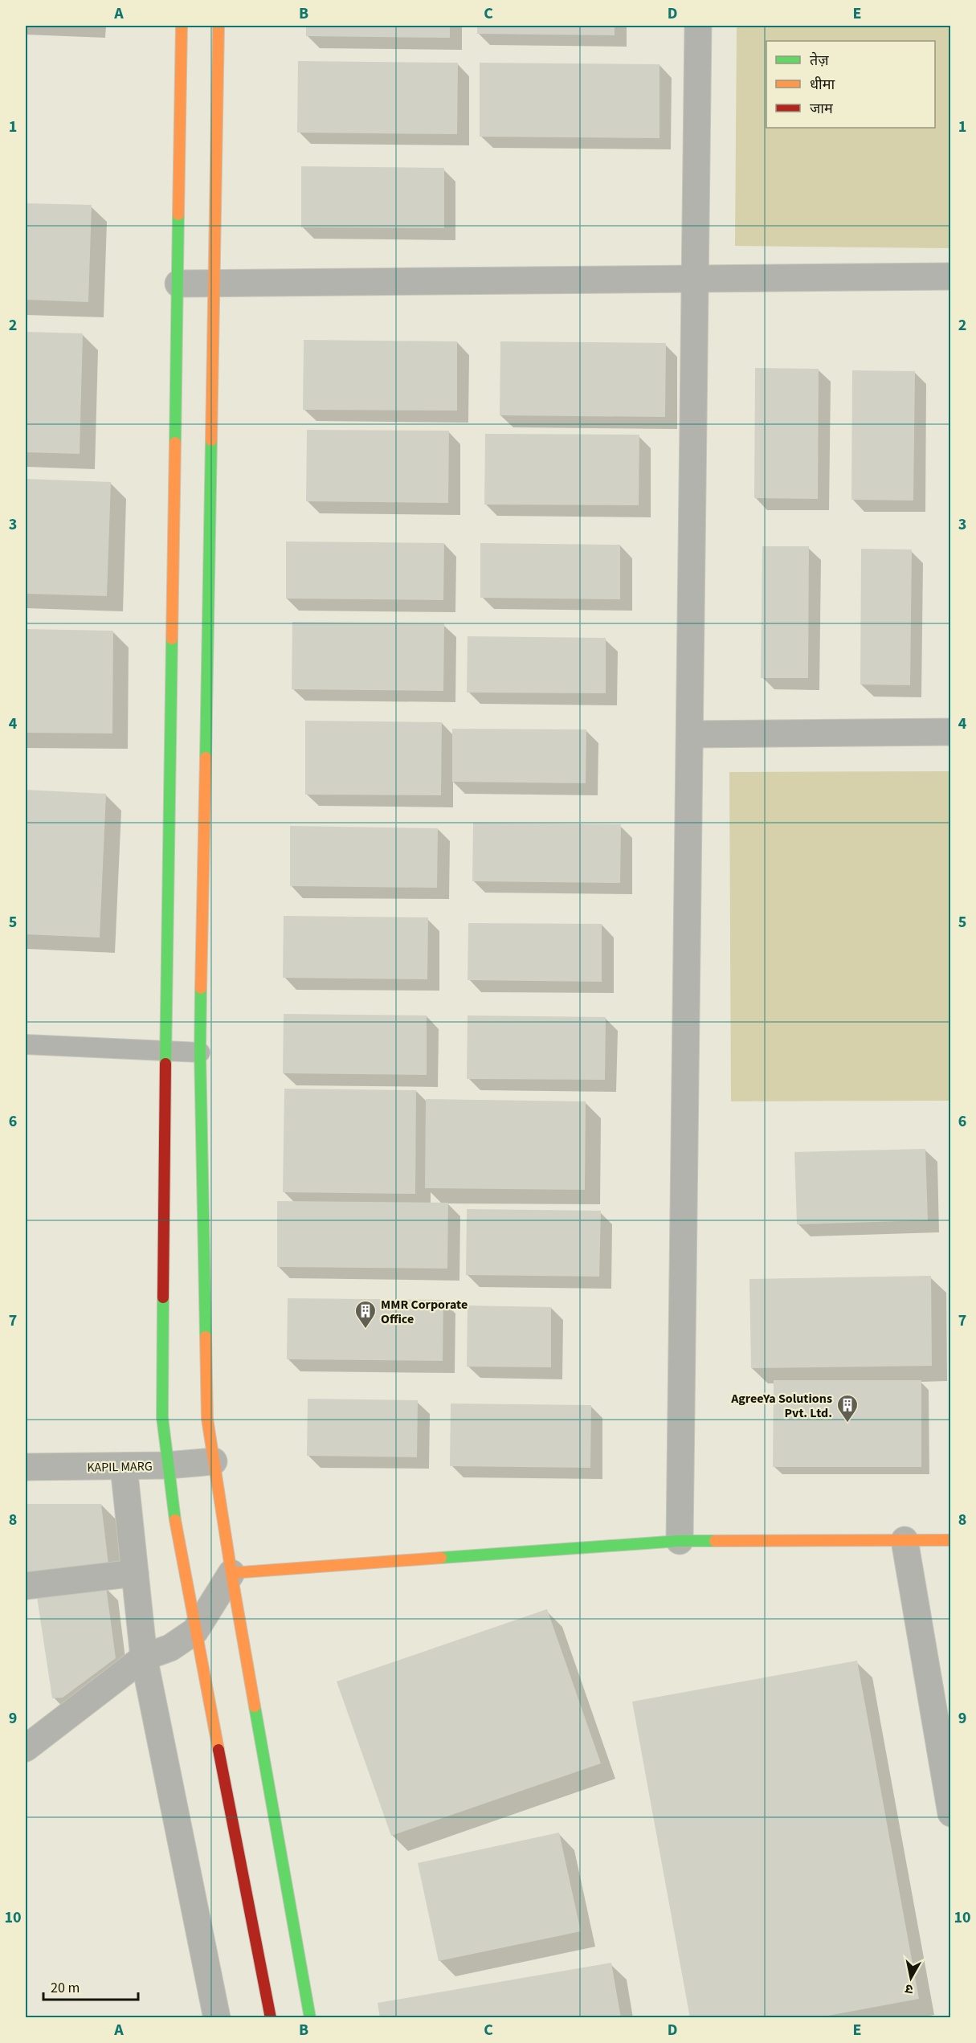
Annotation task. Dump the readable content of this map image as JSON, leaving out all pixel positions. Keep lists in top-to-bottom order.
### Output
{
  "streets": {
    "street": ["KAPIL MARG"]
  },
  "places": {
    "building": ["MMR Corporate Office", "AgreeYa Solutions Pvt. Ltd."]
  },
  "legend": ["तेज़", "धीमा", "जाम"],
  "scale_bar": "20 m",
  "north": "bottom",
  "grid": {
    "columns": [
      "A",
      "B",
      "C",
      "D",
      "E"
    ],
    "rows": [
      "1",
      "2",
      "3",
      "4",
      "5",
      "6",
      "7",
      "8",
      "9",
      "10"
    ]
  }
}
